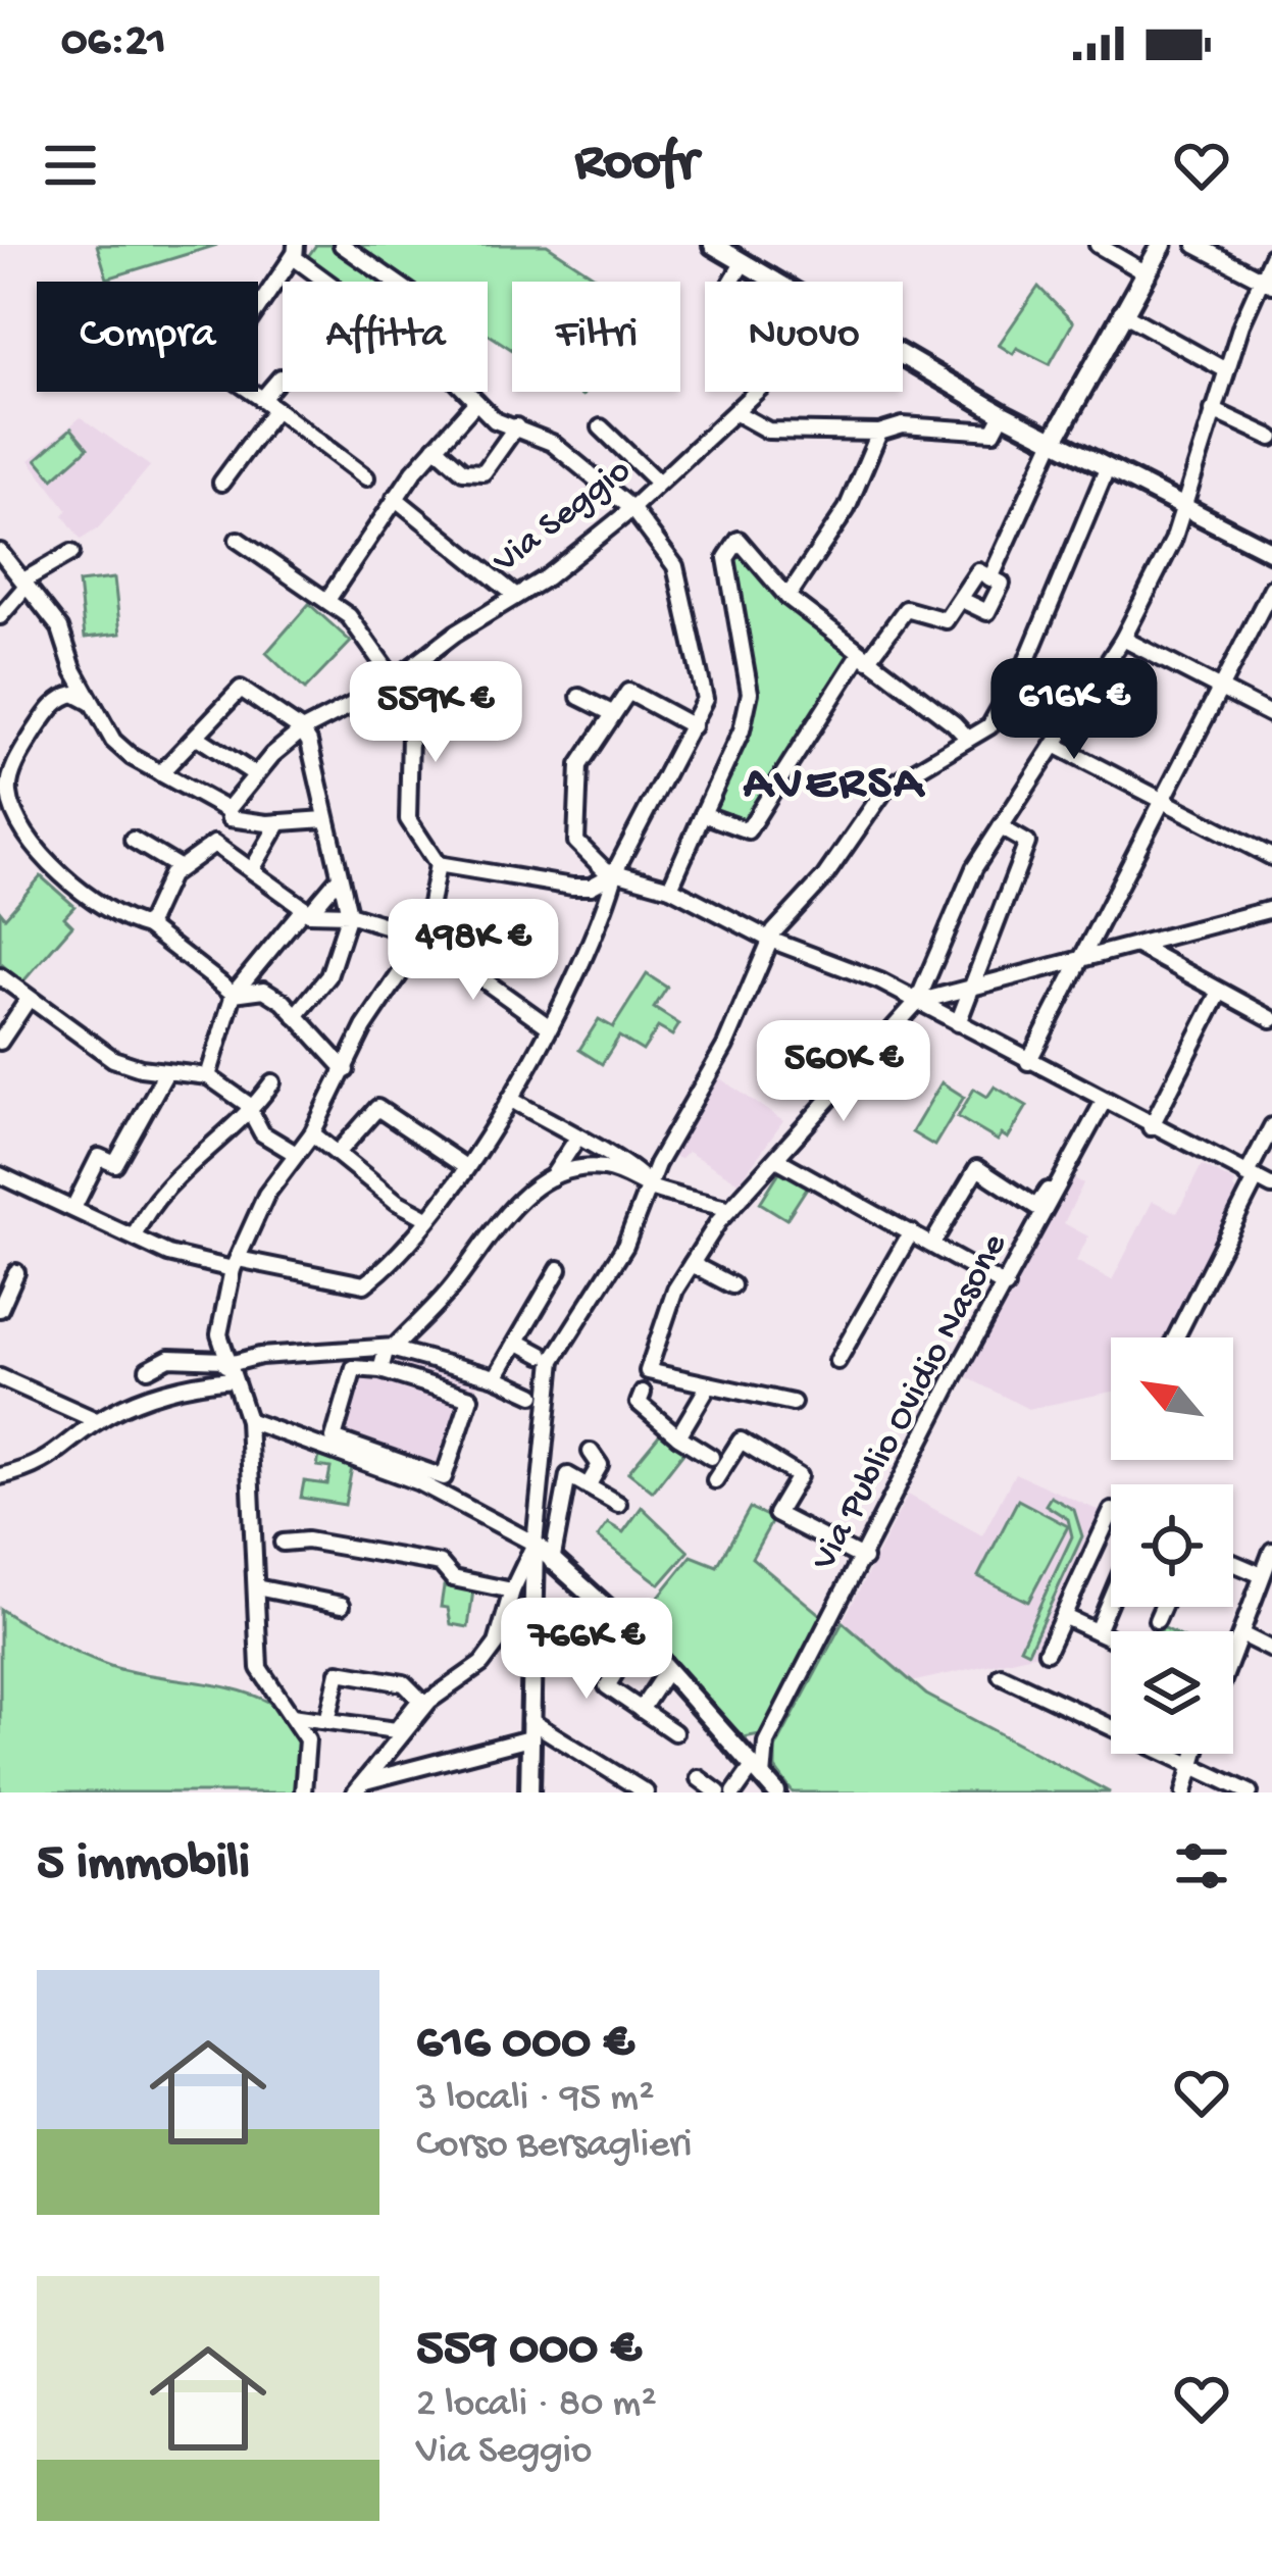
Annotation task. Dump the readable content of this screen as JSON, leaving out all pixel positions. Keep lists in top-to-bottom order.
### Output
{
  "streets": {
    "street": ["Via Seggio", "Via Publio Ovidio Nasone"]
  },
  "districts": ["AVERSA"],
  "north": "top left",
  "page": {
    "status": "06:21",
    "header": "Roofr",
    "chip": [
      "Compra",
      "Affitta",
      "Filtri",
      "Nuovo"
    ],
    "price": [
      "616K €",
      "559K €",
      "498K €",
      "560K €",
      "766K €"
    ],
    "heading": "5 immobili",
    "list": [
      {
        "name": "616 000 €",
        "note": "3 locali · 95 m² · Corso Bersaglieri"
      },
      {
        "name": "559 000 €",
        "note": "2 locali · 80 m² · Via Seggio"
      }
    ]
  }
}
